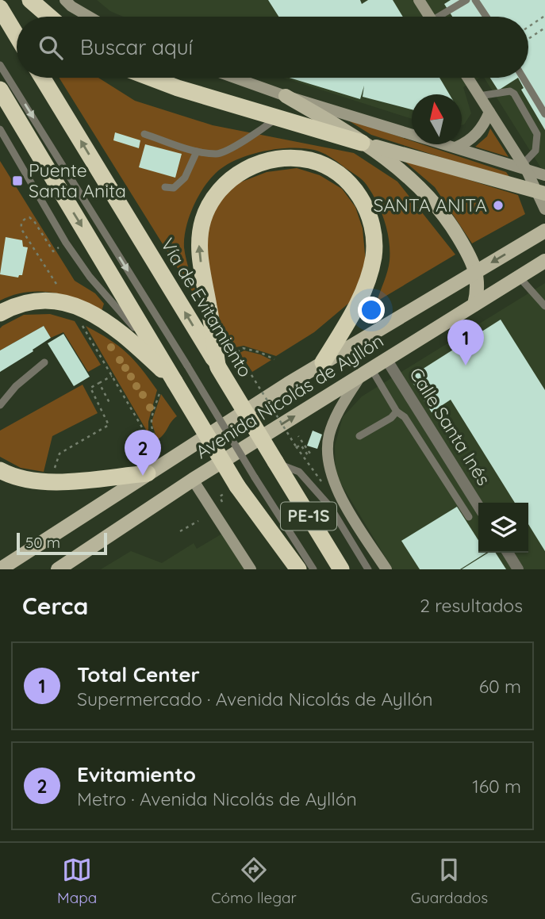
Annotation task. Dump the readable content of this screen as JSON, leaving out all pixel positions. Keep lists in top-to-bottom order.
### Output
{
  "streets": {
    "highway": ["Vía de Evitamiento", "PE-1S"],
    "main road": ["Avenida Nicolás de Ayllón"],
    "street": ["Calle Santa Inés"]
  },
  "crossings": [
    ["Avenida Nicolás de Ayllón", "Calle Santa Inés"]
  ],
  "places": {
    "transit": ["Puente Santa Anita"],
    "other": ["SANTA ANITA"]
  },
  "scale_bar": "50 m",
  "north": "top",
  "page": {
    "search": "Buscar aquí",
    "pins": ["1", "2"],
    "scale": "50 m",
    "heading": ["Cerca", "2 resultados"],
    "list": [
      {
        "mark": "1",
        "name": "Total Center",
        "note": "Supermercado · Avenida Nicolás de Ayllón",
        "value": "60 m"
      },
      {
        "mark": "2",
        "name": "Evitamiento",
        "note": "Metro · Avenida Nicolás de Ayllón",
        "value": "160 m"
      }
    ],
    "nav": ["Mapa", "Cómo llegar", "Guardados"]
  }
}
